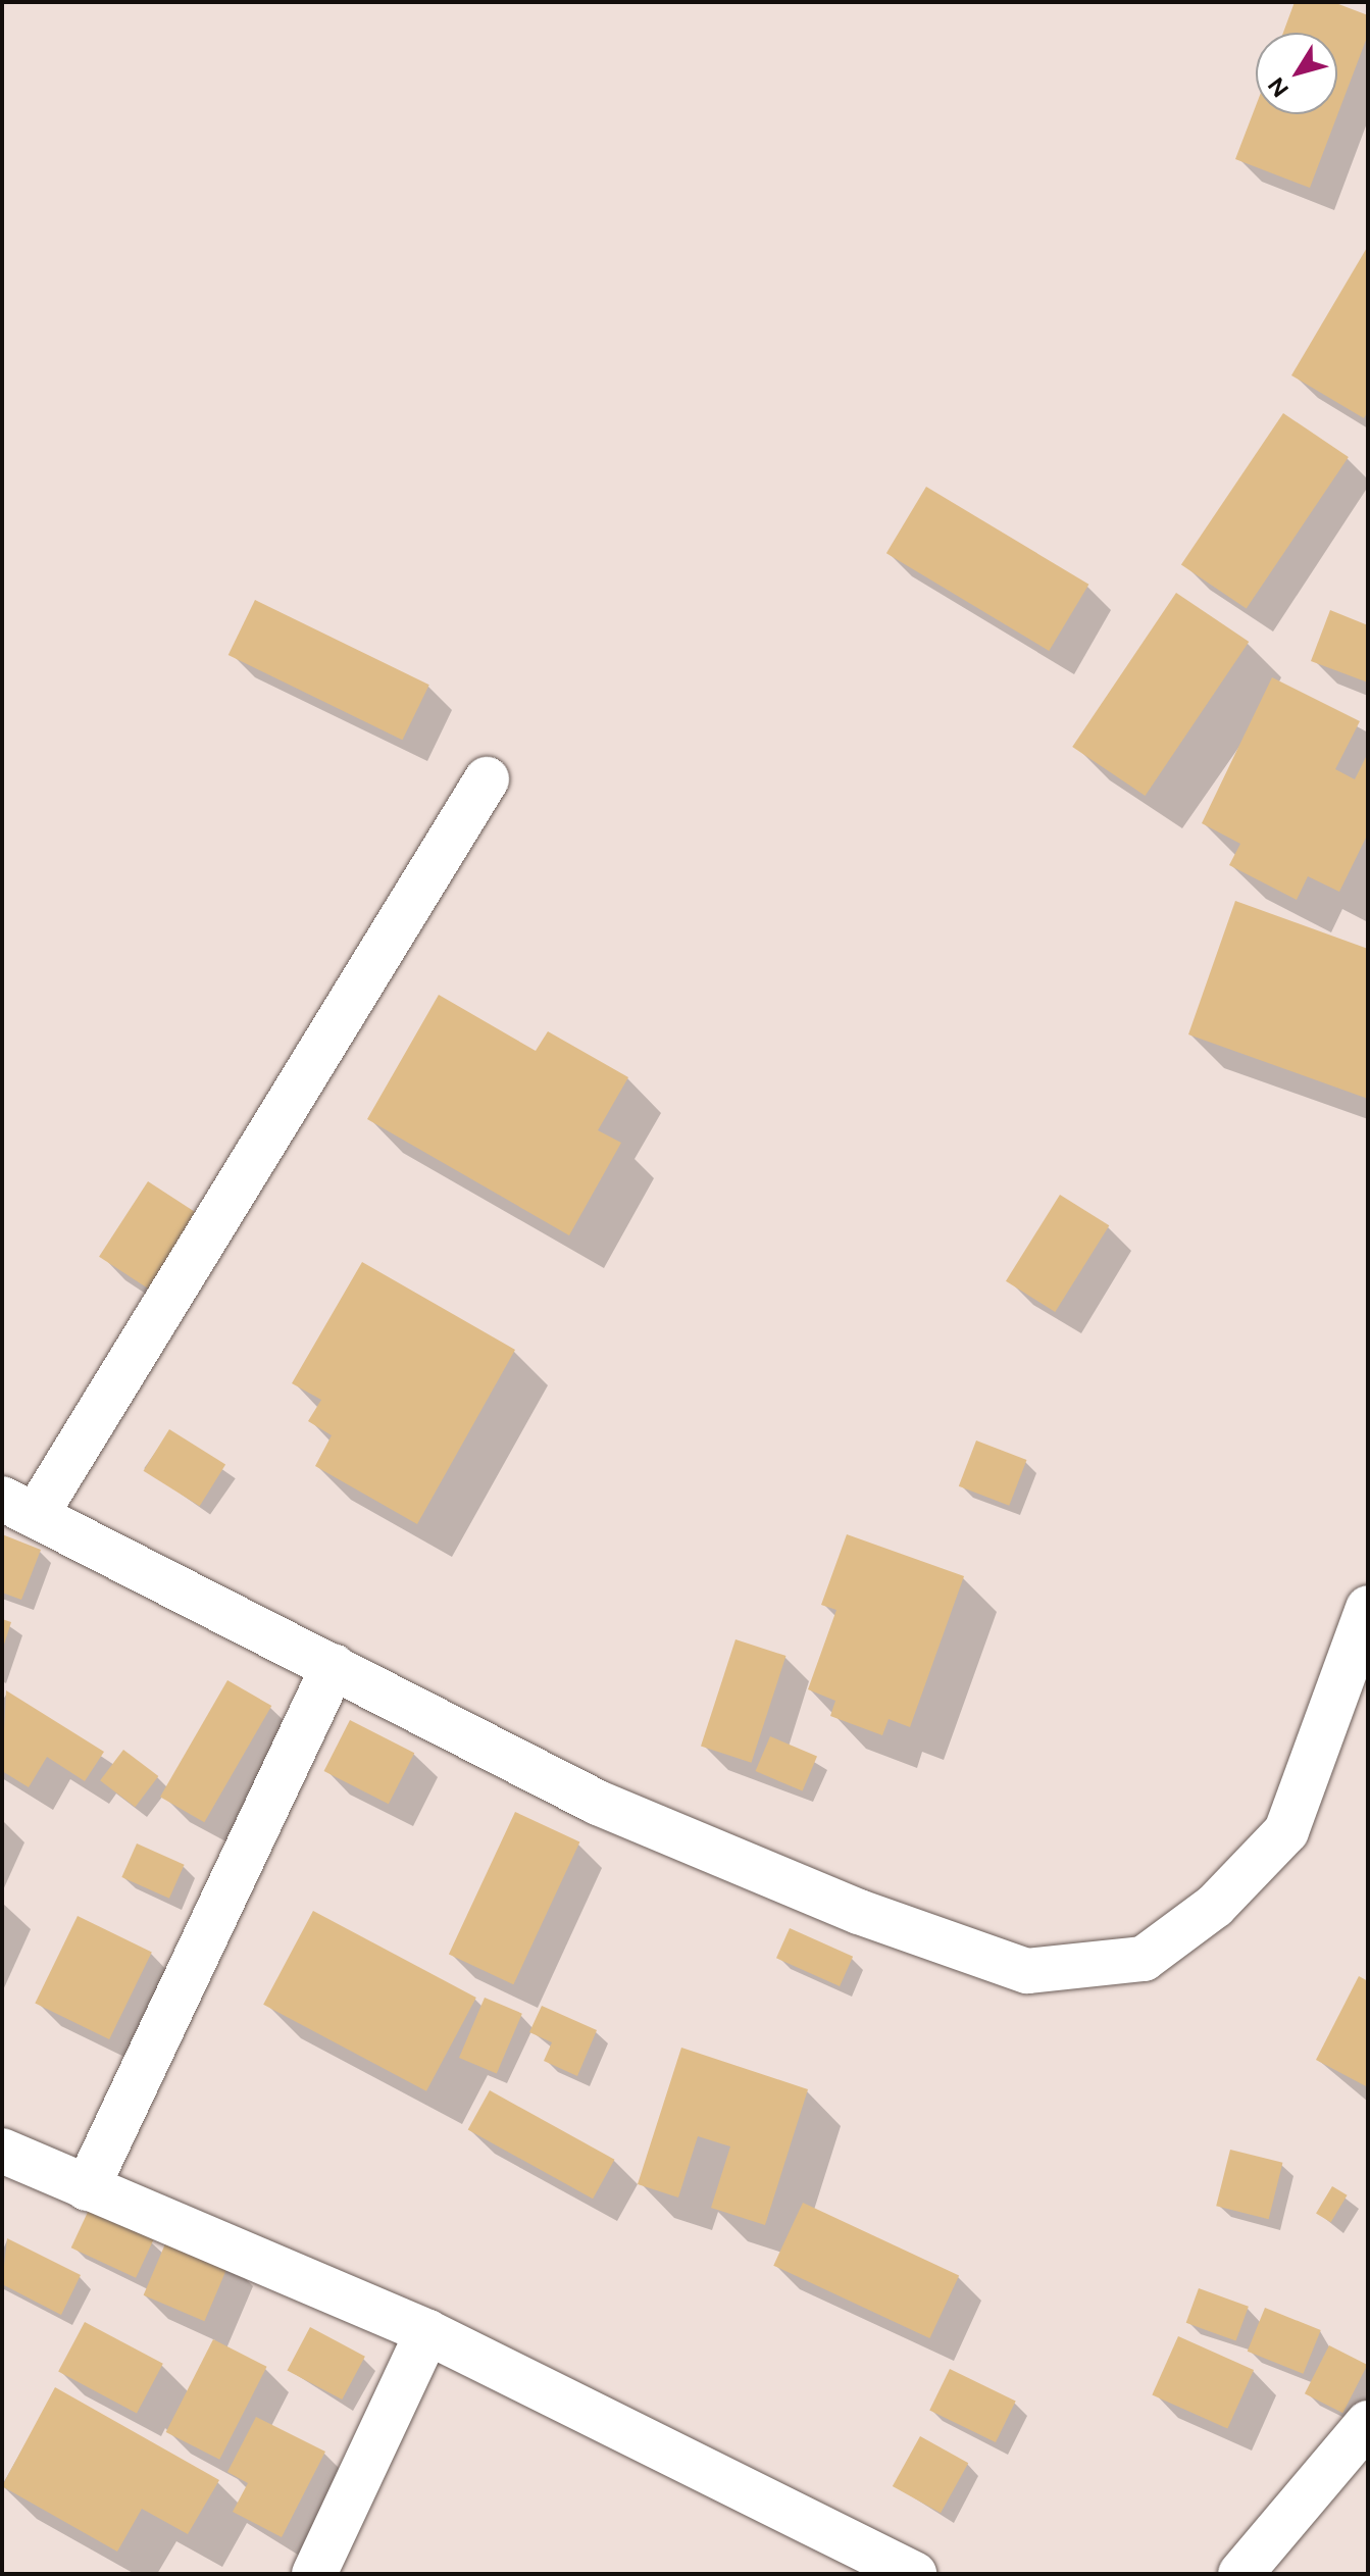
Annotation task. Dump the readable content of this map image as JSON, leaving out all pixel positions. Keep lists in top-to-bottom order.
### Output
{
  "north": "bottom left"
}
